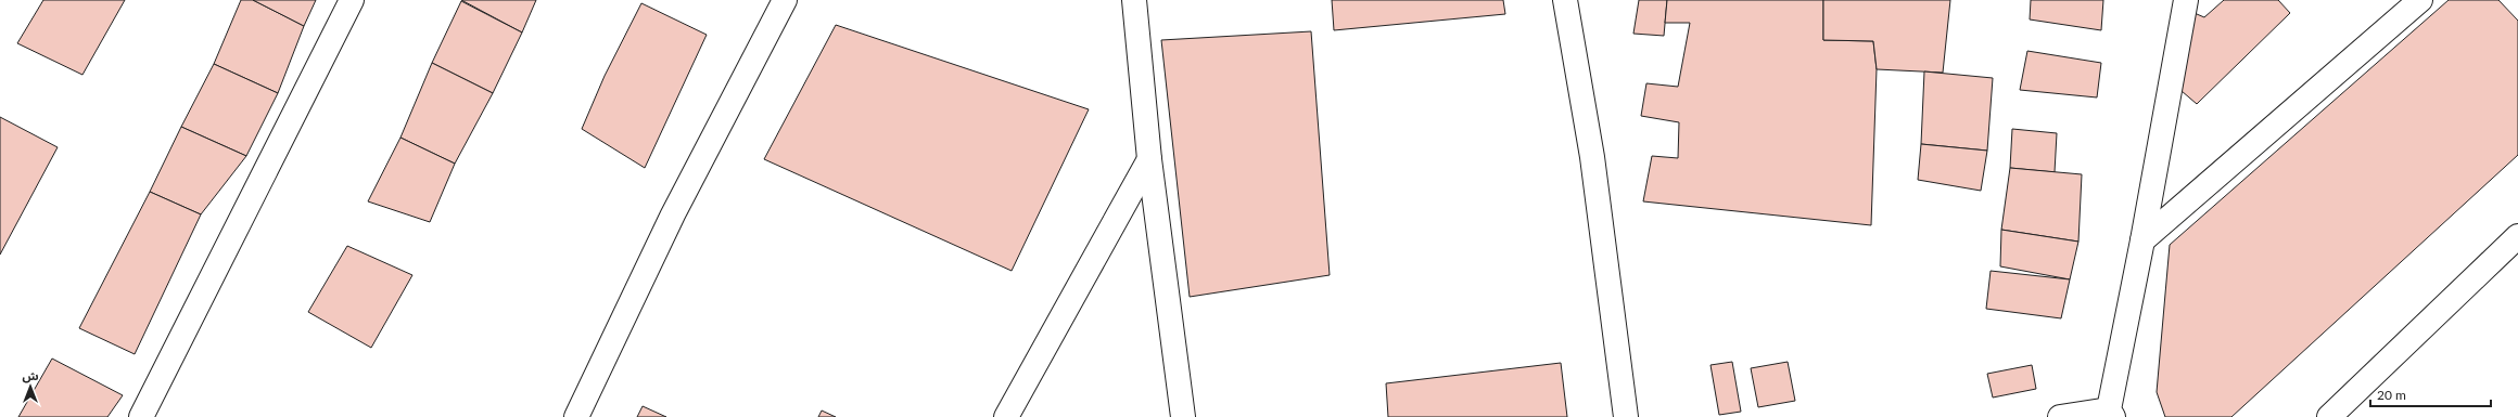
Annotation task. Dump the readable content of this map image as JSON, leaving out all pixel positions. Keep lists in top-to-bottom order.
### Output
{
  "scale_bar": "20 m",
  "north": "top"
}
